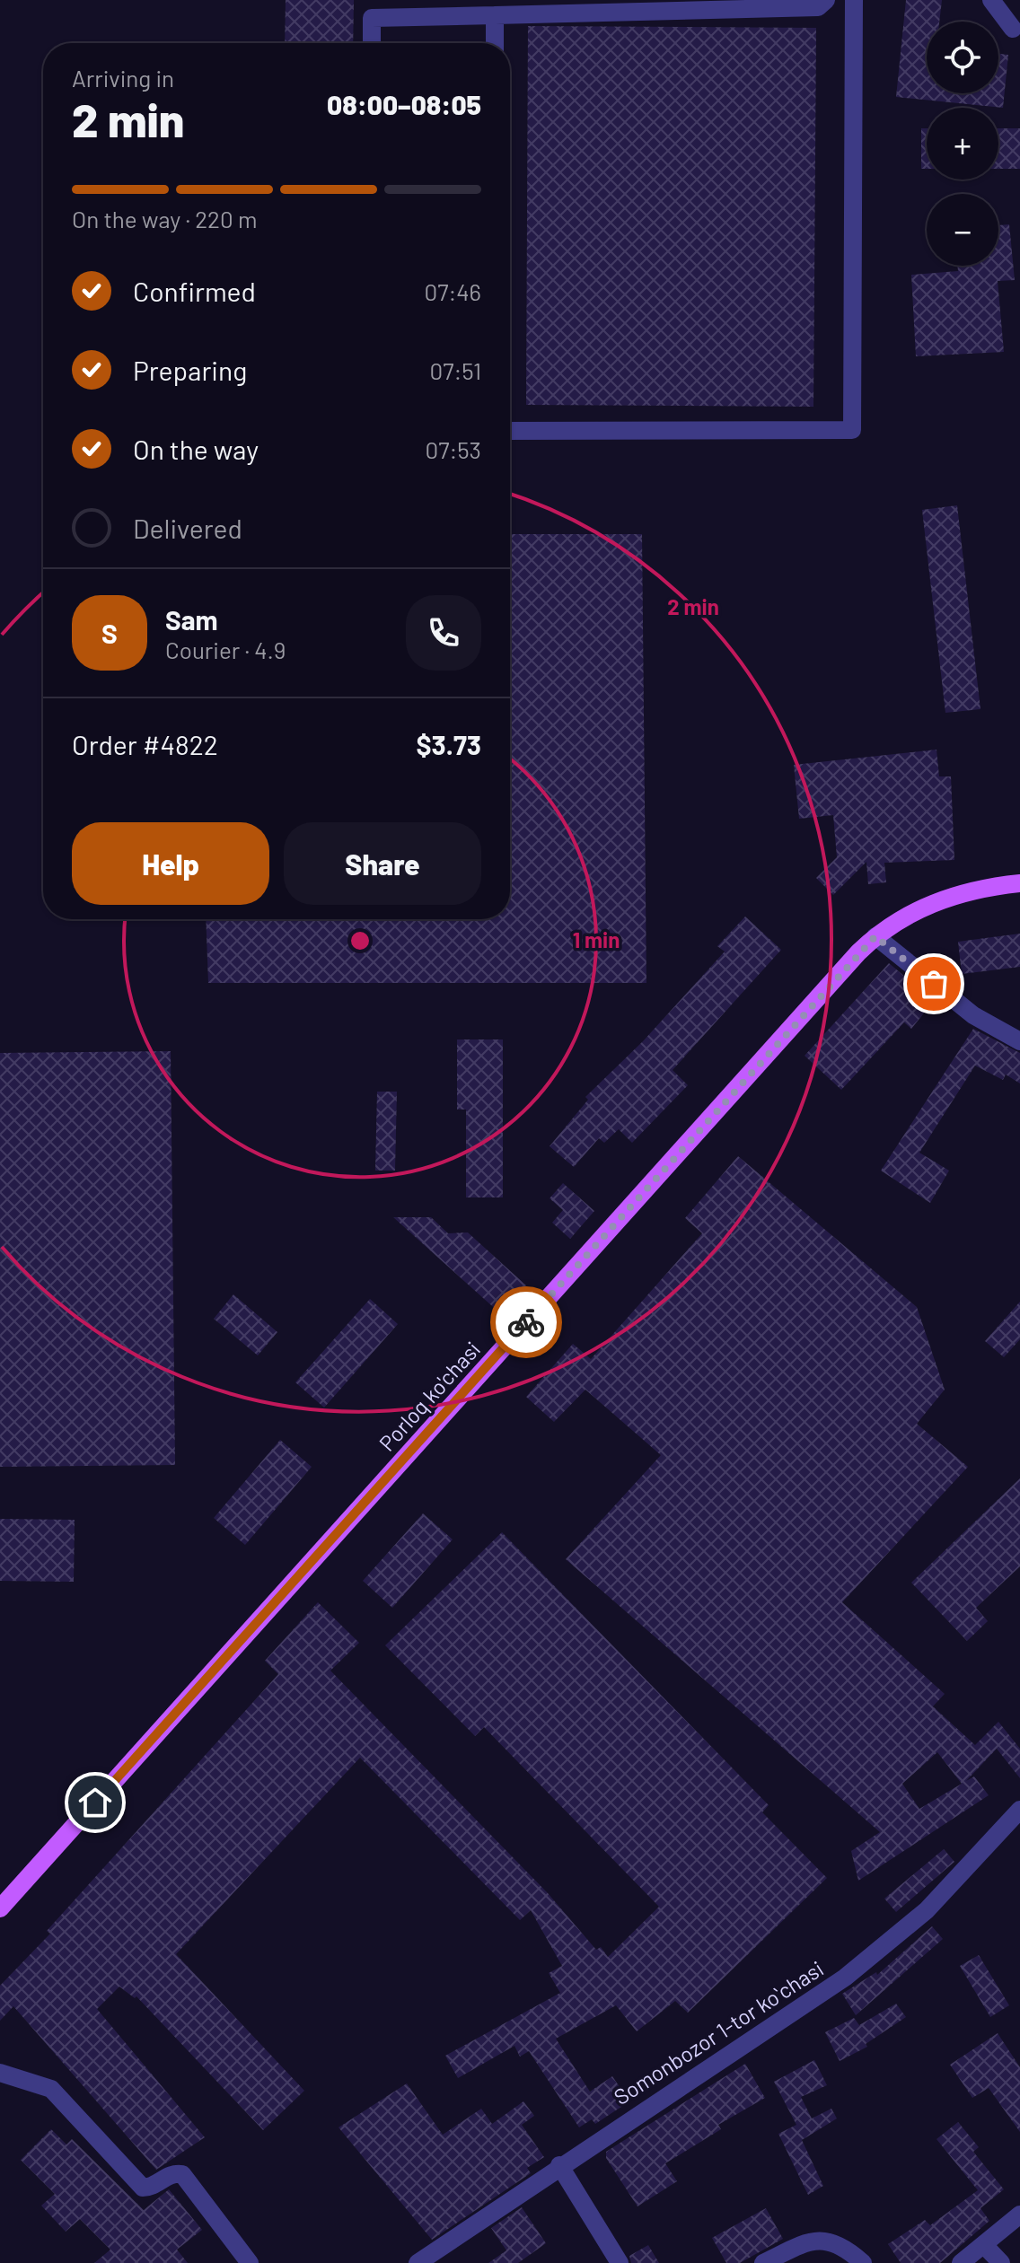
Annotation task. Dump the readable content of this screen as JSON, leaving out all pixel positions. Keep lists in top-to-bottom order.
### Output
{
  "streets": {
    "main road": ["Porloq ko'chasi"],
    "street": ["Somonbozor 1-tor koʻchasi"]
  },
  "page": {
    "map_buttons": ["+", "−"],
    "heading": ["2 min", "Arriving in", "08:00–08:05"],
    "panel": [
      "Sam",
      "Courier · 4.9",
      "Order #4822",
      "$3.73"
    ],
    "bar": "On the way · 220 m",
    "list": [
      ["Confirmed", "07:46"],
      ["Preparing", "07:51"],
      ["On the way", "07:53"],
      "Delivered"
    ],
    "round": "S",
    "buttons": ["Help", "Share"]
  },
  "rings": ["2 min", "1 min"]
}
